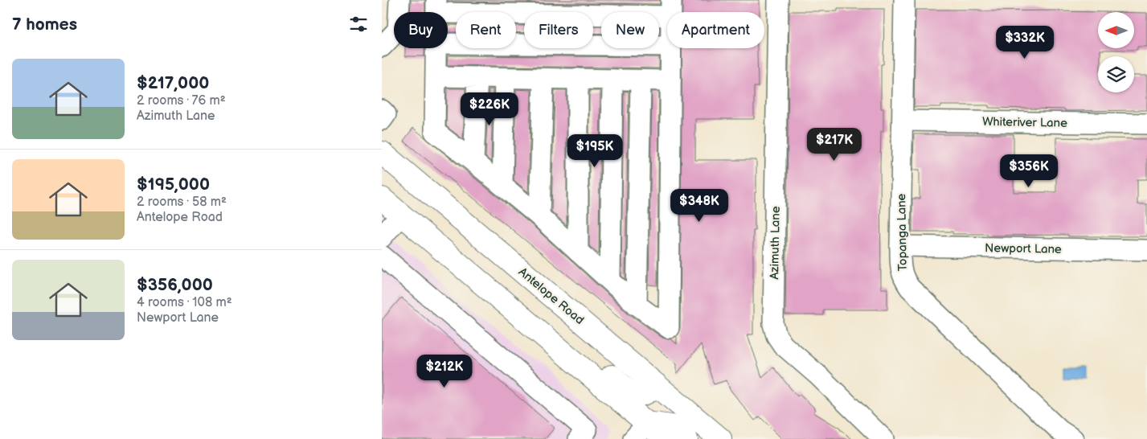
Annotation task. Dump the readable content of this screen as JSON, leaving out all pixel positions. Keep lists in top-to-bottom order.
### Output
{
  "streets": {
    "main road": ["Antelope Road"],
    "street": [
      "Whiteriver Lane",
      "Topanga Lane",
      "Azimuth Lane",
      "Newport Lane"
    ]
  },
  "crossings": [
    ["Whiteriver Lane", "Topanga Lane"],
    ["Topanga Lane", "Newport Lane"]
  ],
  "north": "left",
  "page": {
    "heading": "7 homes",
    "chip": [
      "Buy",
      "Rent",
      "Filters",
      "New",
      "Apartment"
    ],
    "price": [
      "$332K",
      "$226K",
      "$217K",
      "$195K",
      "$356K",
      "$348K",
      "$212K"
    ],
    "list": [
      {
        "name": "$217,000",
        "note": "2 rooms · 76 m² · Azimuth Lane"
      },
      {
        "name": "$195,000",
        "note": "2 rooms · 58 m² · Antelope Road"
      },
      {
        "name": "$356,000",
        "note": "4 rooms · 108 m² · Newport Lane"
      }
    ]
  }
}
